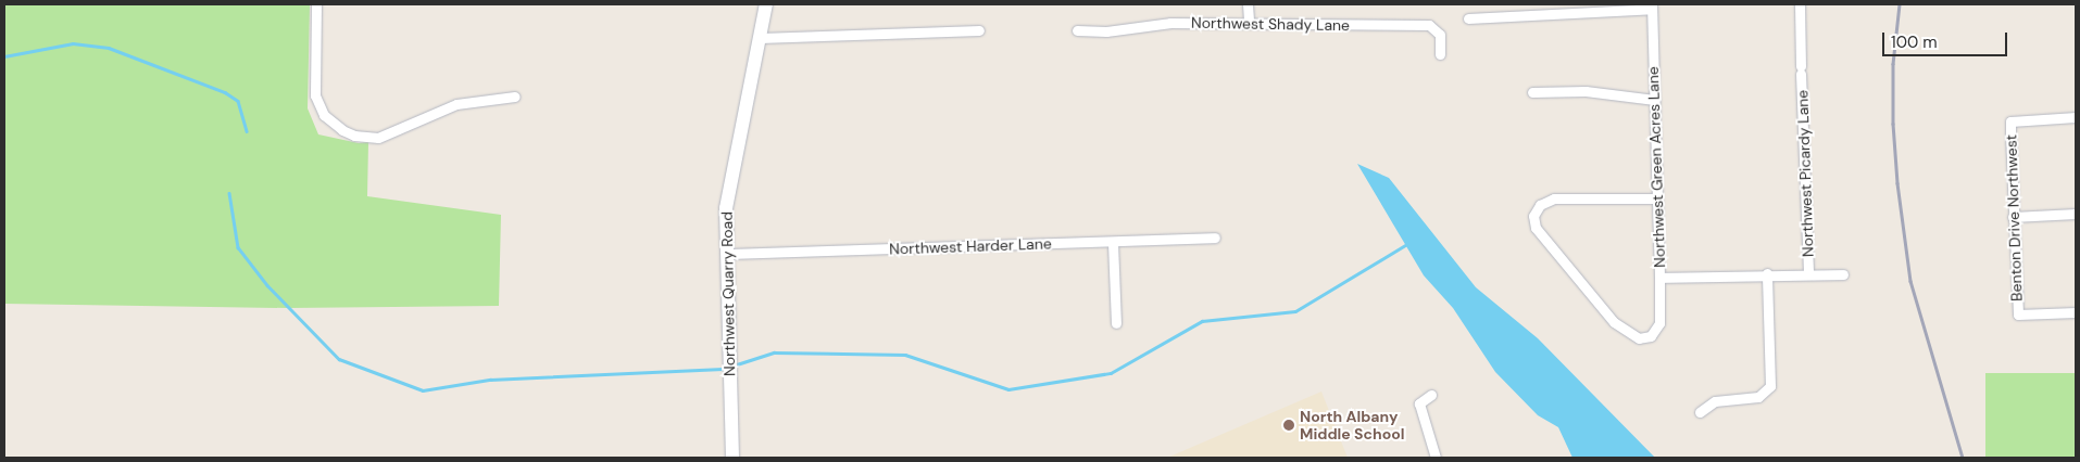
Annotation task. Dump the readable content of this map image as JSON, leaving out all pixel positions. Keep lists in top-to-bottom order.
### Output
{
  "streets": {
    "street": [
      "Northwest Shady Lane",
      "Northwest Green Acres Lane",
      "Northwest Picardy Lane",
      "Benton Drive Northwest",
      "Northwest Harder Lane",
      "Northwest Quarry Road"
    ]
  },
  "crossings": [
    ["Northwest Green Acres Lane", "Northwest Picardy Lane"],
    ["Northwest Harder Lane", "Northwest Quarry Road"]
  ],
  "places": ["North Albany Middle School"],
  "scale_bar": "100 m"
}
